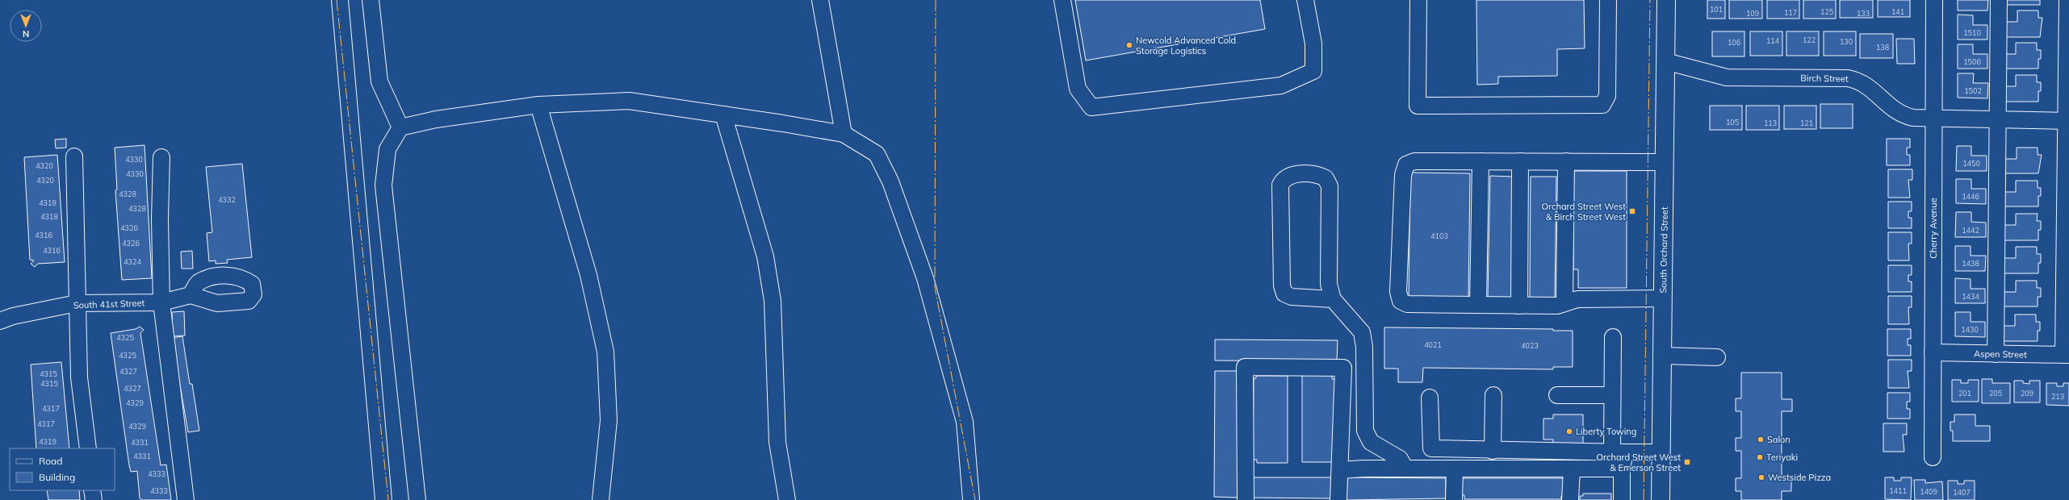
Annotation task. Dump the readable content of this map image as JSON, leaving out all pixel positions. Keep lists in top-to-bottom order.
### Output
{
  "streets": {
    "main road": ["South Orchard Street"],
    "street": [
      "Birch Street",
      "Cherry Avenue",
      "South 41st Street",
      "Aspen Street"
    ]
  },
  "crossings": [
    ["Birch Street", "Cherry Avenue"],
    ["Birch Street", "South Orchard Street"],
    ["Cherry Avenue", "Aspen Street"]
  ],
  "places": {
    "other": [
      "Newcold Advanced Cold Storage Logistics",
      "Liberty Towing",
      "Salon",
      "Teriyaki",
      "Westside Pizza"
    ],
    "transit": ["Orchard Street West & Birch Street West", "Orchard Street West & Emerson Street"]
  },
  "house_numbers": [
    "101",
    "125",
    "141",
    "117",
    "109",
    "133",
    "1510",
    "122",
    "114",
    "130",
    "106",
    "138",
    "1506",
    "1502",
    "105",
    "113",
    "121",
    "4330",
    "1450",
    "4320",
    "4330",
    "4320",
    "4328",
    "1446",
    "4332",
    "4318",
    "4328",
    "4318",
    "4326",
    "1442",
    "4316",
    "4103",
    "4326",
    "4316",
    "4324",
    "1438",
    "1434",
    "1430",
    "4325",
    "4021",
    "4023",
    "4325",
    "4327",
    "4315",
    "4315",
    "4327",
    "201",
    "205",
    "209",
    "213",
    "4329",
    "4317",
    "4317",
    "4329",
    "4319",
    "4331",
    "4331",
    "4333",
    "4333",
    "1411",
    "1409",
    "1407"
  ],
  "legend": ["Road", "Building"],
  "north": "bottom"
}
